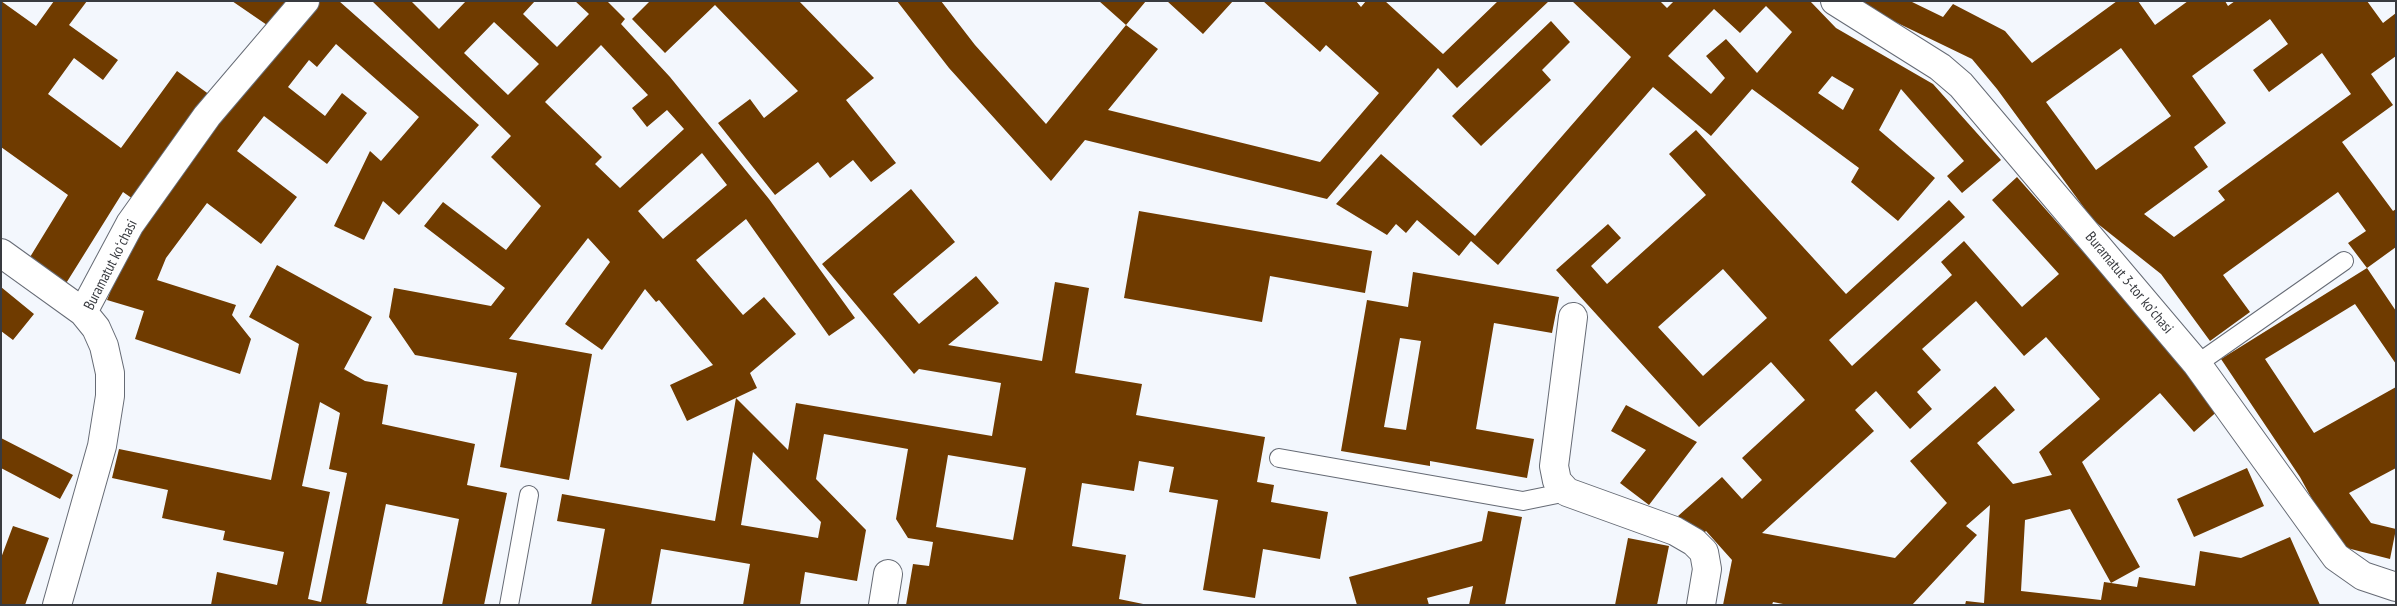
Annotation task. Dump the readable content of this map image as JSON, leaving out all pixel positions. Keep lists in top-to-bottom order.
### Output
{
  "streets": {
    "street": ["Buramatut koʻchasi", "Buramatut 3-tor koʼchasi"]
  }
}
